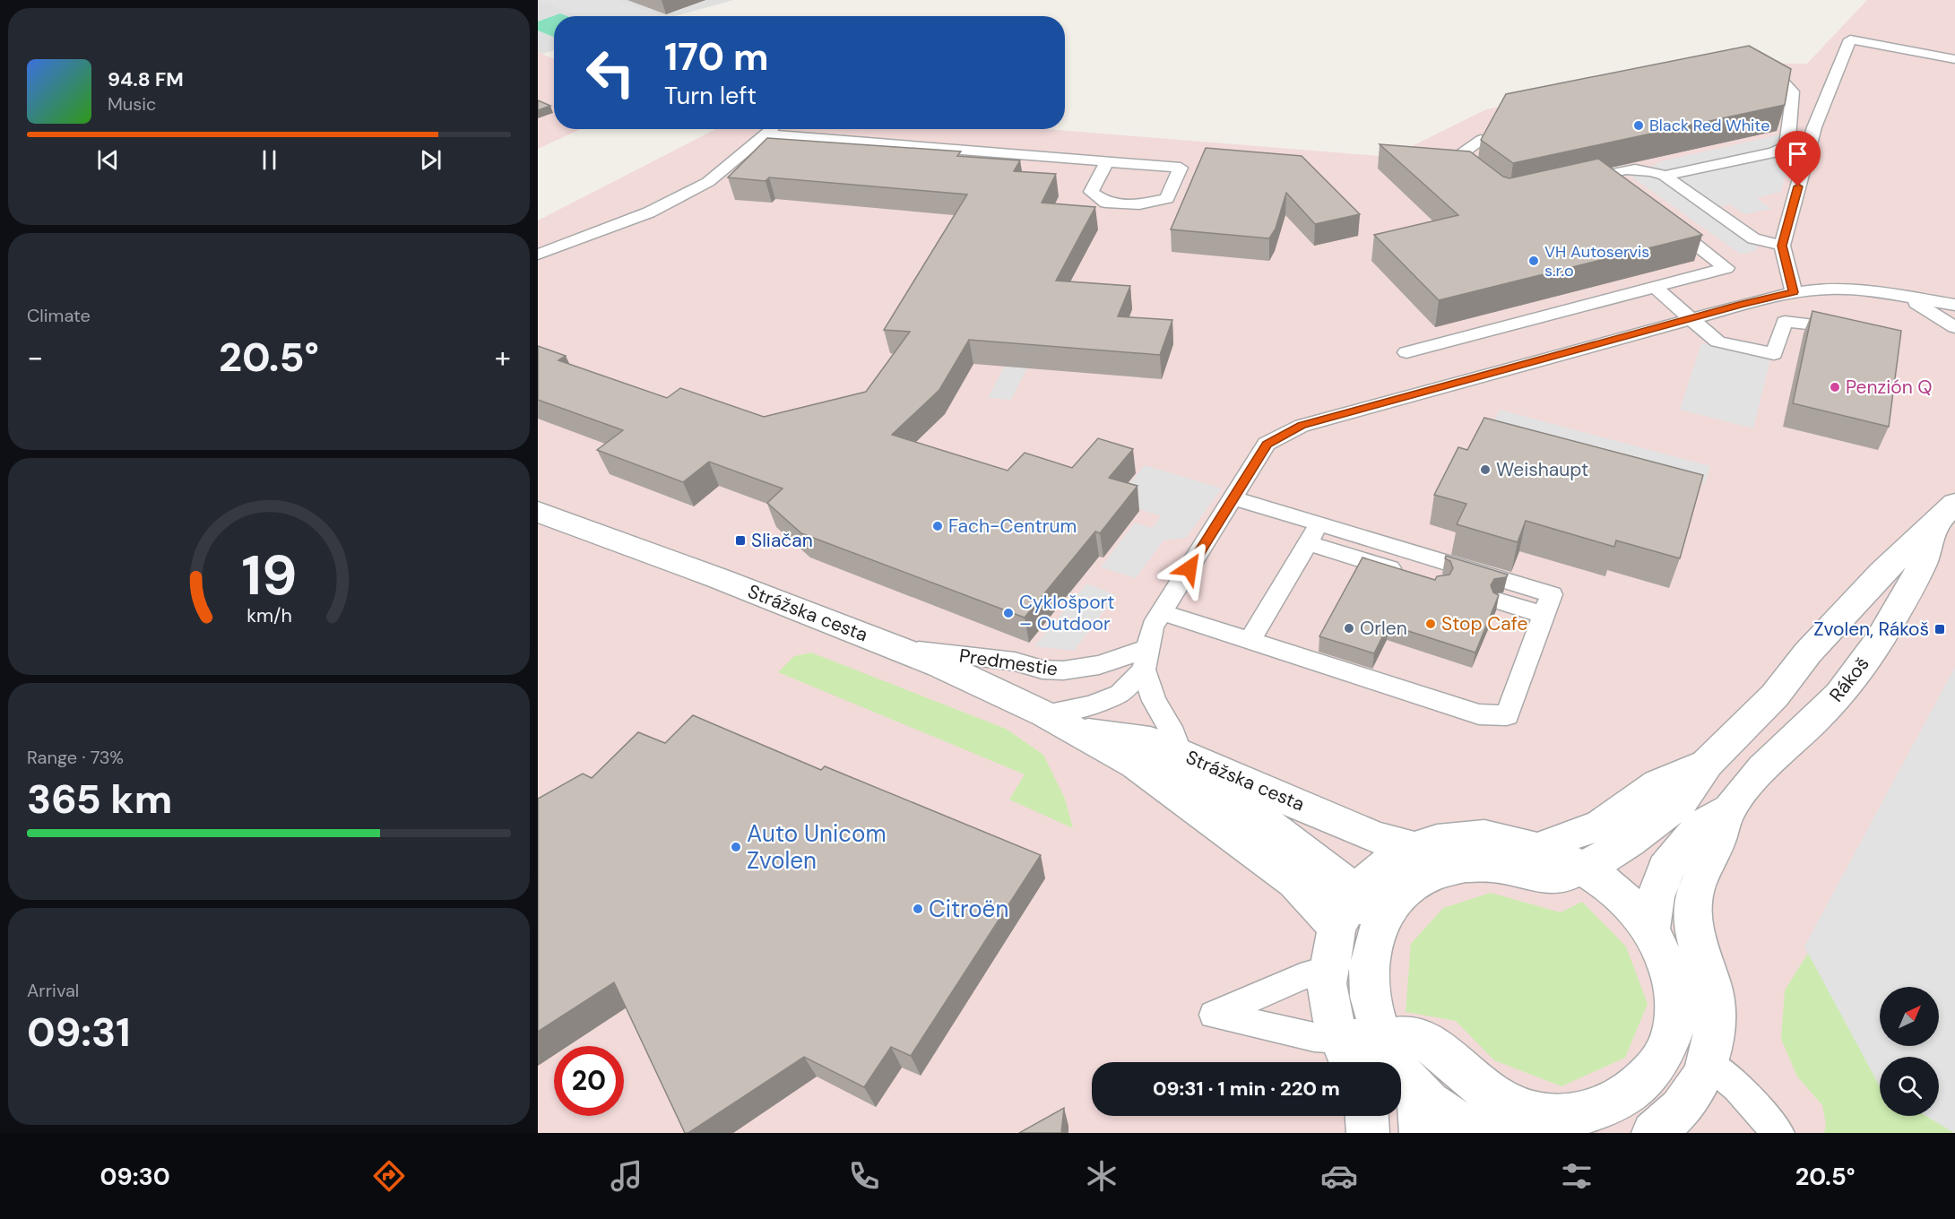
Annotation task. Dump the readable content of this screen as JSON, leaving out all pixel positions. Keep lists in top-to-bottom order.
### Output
{
  "streets": {
    "street": ["Strážska cesta", "Rákoš"],
    "lane": ["Predmestie"]
  },
  "crossings": [
    ["Strážska cesta", "Predmestie"],
    ["Strážska cesta", "Rákoš"]
  ],
  "places": {
    "other": [
      "Black Red White",
      "VH Autoservis s.r.o",
      "Penzión Q",
      "Weishaupt",
      "Fach-Centrum",
      "Cyklošport – Outdoor",
      "Stop Cafe",
      "Orlen",
      "Auto Unicom Zvolen",
      "Citroën"
    ],
    "transit": ["Sliačan", "Zvolen, Rákoš"]
  },
  "north": "top right",
  "page": {
    "turn": ["170 m", "Turn left"],
    "song": ["94.8 FM", "Music"],
    "tile": [
      "Climate",
      ["Range · 73%", "365 km"],
      ["Arrival", "09:31"]
    ],
    "heat": ["−", "20.5°", "+"],
    "limit": "20",
    "trip": "09:31 · 1 min · 220 m",
    "tabs": ["09:30", "20.5°"],
    "gauge": ["19", "km/h"]
  }
}
